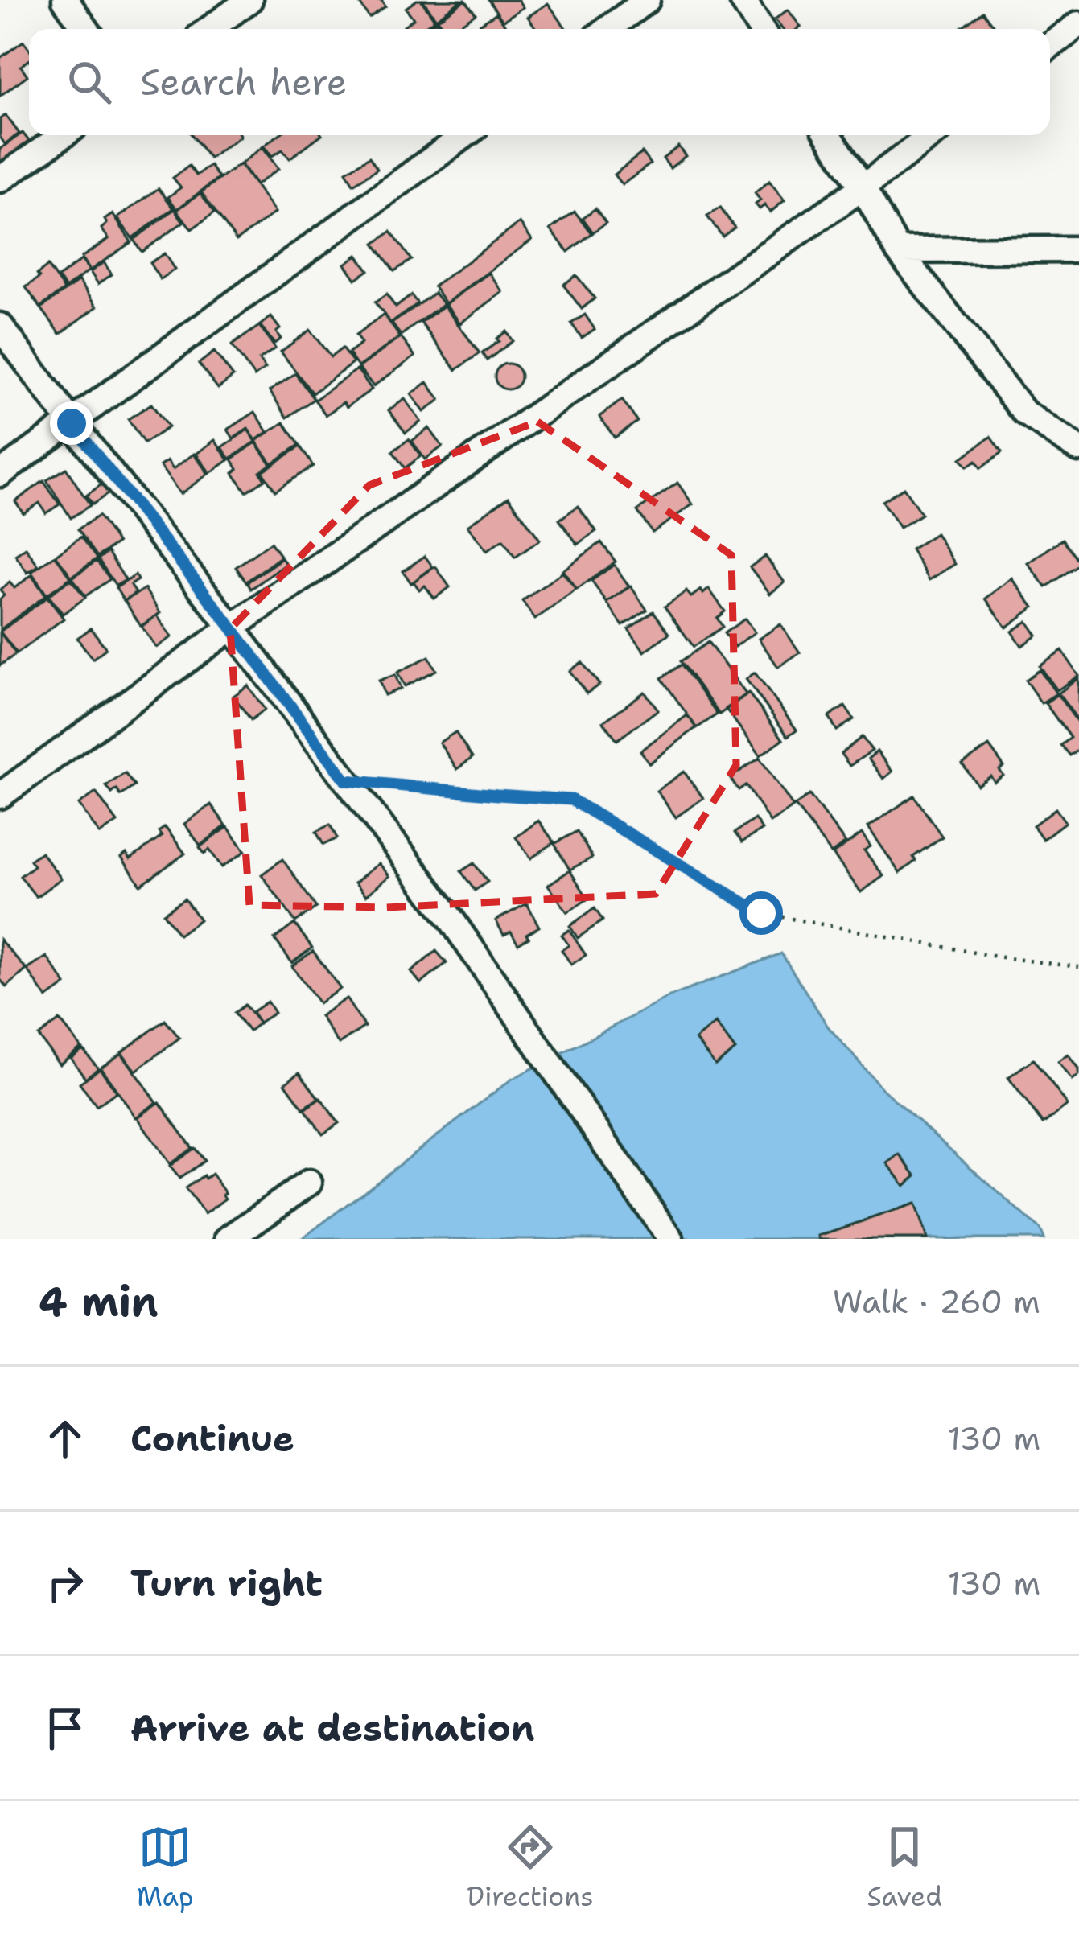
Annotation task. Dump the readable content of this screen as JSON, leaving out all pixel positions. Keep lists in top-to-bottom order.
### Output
{
  "page": {
    "search": "Search here",
    "heading": ["4 min", "Walk · 260 m"],
    "list": [
      ["Continue", "130 m"],
      ["Turn right", "130 m"],
      "Arrive at destination"
    ],
    "nav": ["Map", "Directions", "Saved"]
  }
}
